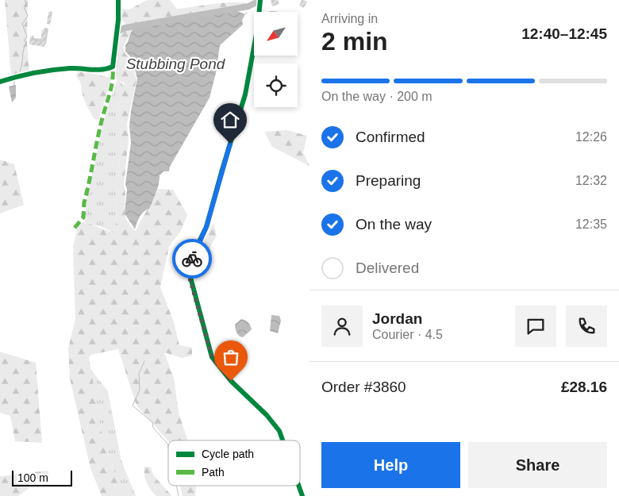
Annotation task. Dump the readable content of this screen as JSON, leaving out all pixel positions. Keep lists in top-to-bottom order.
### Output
{
  "water": ["Stubbing Pond"],
  "legend": ["Cycle path", "Path"],
  "scale_bar": "100 m",
  "north": "bottom left",
  "page": {
    "heading": ["2 min", "Arriving in", "12:40–12:45"],
    "panel": [
      "Jordan",
      "Courier · 4.5",
      "Order #3860",
      "£28.16"
    ],
    "bar": "On the way · 200 m",
    "list": [
      ["Confirmed", "12:26"],
      ["Preparing", "12:32"],
      ["On the way", "12:35"],
      "Delivered"
    ],
    "buttons": ["Help", "Share"],
    "scale": "100 m"
  }
}
